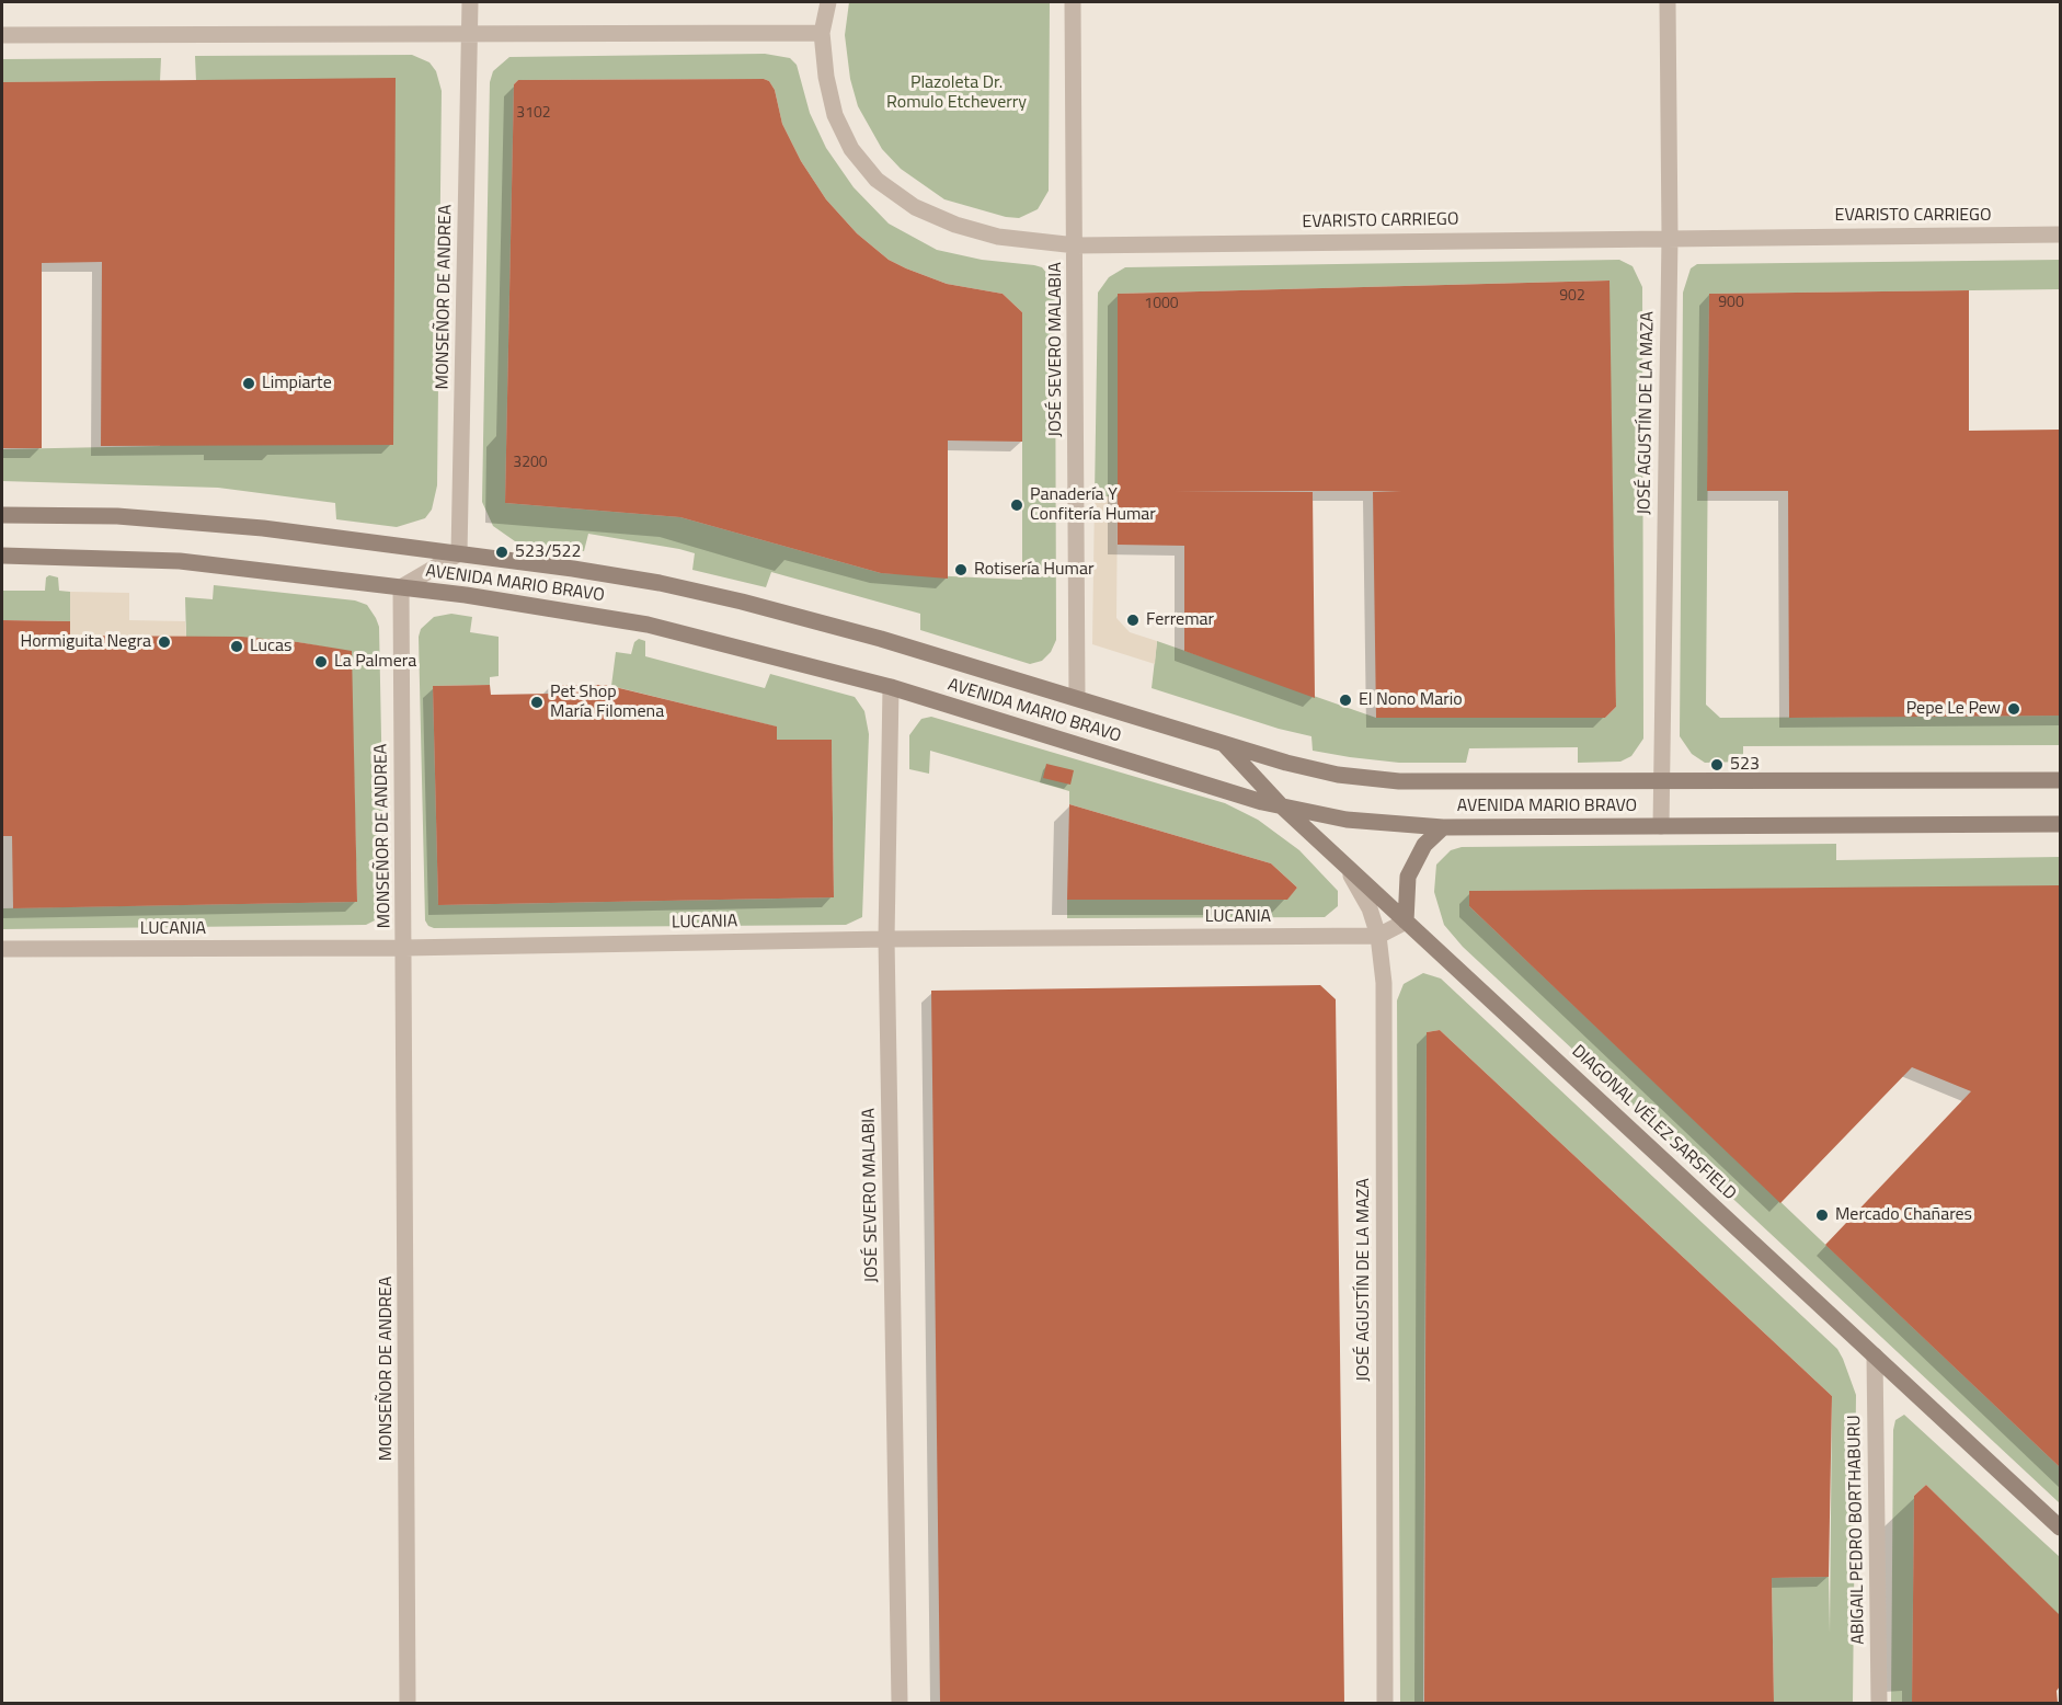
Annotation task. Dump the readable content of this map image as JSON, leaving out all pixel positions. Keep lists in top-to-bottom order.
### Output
{
  "streets": {
    "main road": ["AVENIDA MARIO BRAVO", "DIAGONAL VÉLEZ SARSFIELD"],
    "street": [
      "EVARISTO CARRIEGO",
      "MONSEÑOR DE ANDREA",
      "JOSÉ SEVERO MALABIA",
      "JOSÉ AGUSTÍN DE LA MAZA",
      "LUCANIA",
      "ABIGAIL PEDRO BORTHABURU"
    ]
  },
  "crossings": [
    ["EVARISTO CARRIEGO", "JOSÉ SEVERO MALABIA"],
    ["EVARISTO CARRIEGO", "JOSÉ AGUSTÍN DE LA MAZA"],
    ["MONSEÑOR DE ANDREA", "AVENIDA MARIO BRAVO"],
    ["MONSEÑOR DE ANDREA", "LUCANIA"],
    ["JOSÉ SEVERO MALABIA", "AVENIDA MARIO BRAVO"],
    ["JOSÉ SEVERO MALABIA", "LUCANIA"],
    ["JOSÉ AGUSTÍN DE LA MAZA", "AVENIDA MARIO BRAVO"],
    ["JOSÉ AGUSTÍN DE LA MAZA", "LUCANIA"],
    ["JOSÉ AGUSTÍN DE LA MAZA", "DIAGONAL VÉLEZ SARSFIELD"],
    ["AVENIDA MARIO BRAVO", "DIAGONAL VÉLEZ SARSFIELD"],
    ["LUCANIA", "DIAGONAL VÉLEZ SARSFIELD"],
    ["DIAGONAL VÉLEZ SARSFIELD", "ABIGAIL PEDRO BORTHABURU"]
  ],
  "parks": ["Plazoleta Dr. Romulo Etcheverry"],
  "places": [
    "Limpiarte",
    "Panadería Y Confitería Humar",
    "523/522",
    "Rotisería Humar",
    "Ferremar",
    "Hormiguita Negra",
    "Lucas",
    "La Palmera",
    "El Nono Mario",
    "Pet Shop María Filomena",
    "Pepe Le Pew",
    "523",
    "Mercado Chañares"
  ],
  "house_numbers": [
    "3102",
    "902",
    "900",
    "1000",
    "3200"
  ]
}
